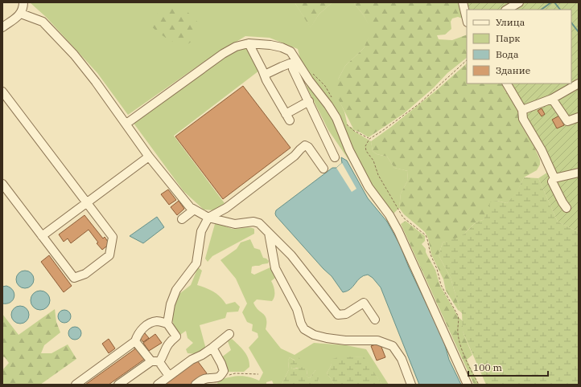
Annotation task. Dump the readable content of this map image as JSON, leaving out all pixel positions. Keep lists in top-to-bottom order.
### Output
{
  "legend": [
    "Улица",
    "Парк",
    "Вода",
    "Здание"
  ],
  "scale_bar": "100 m"
}
